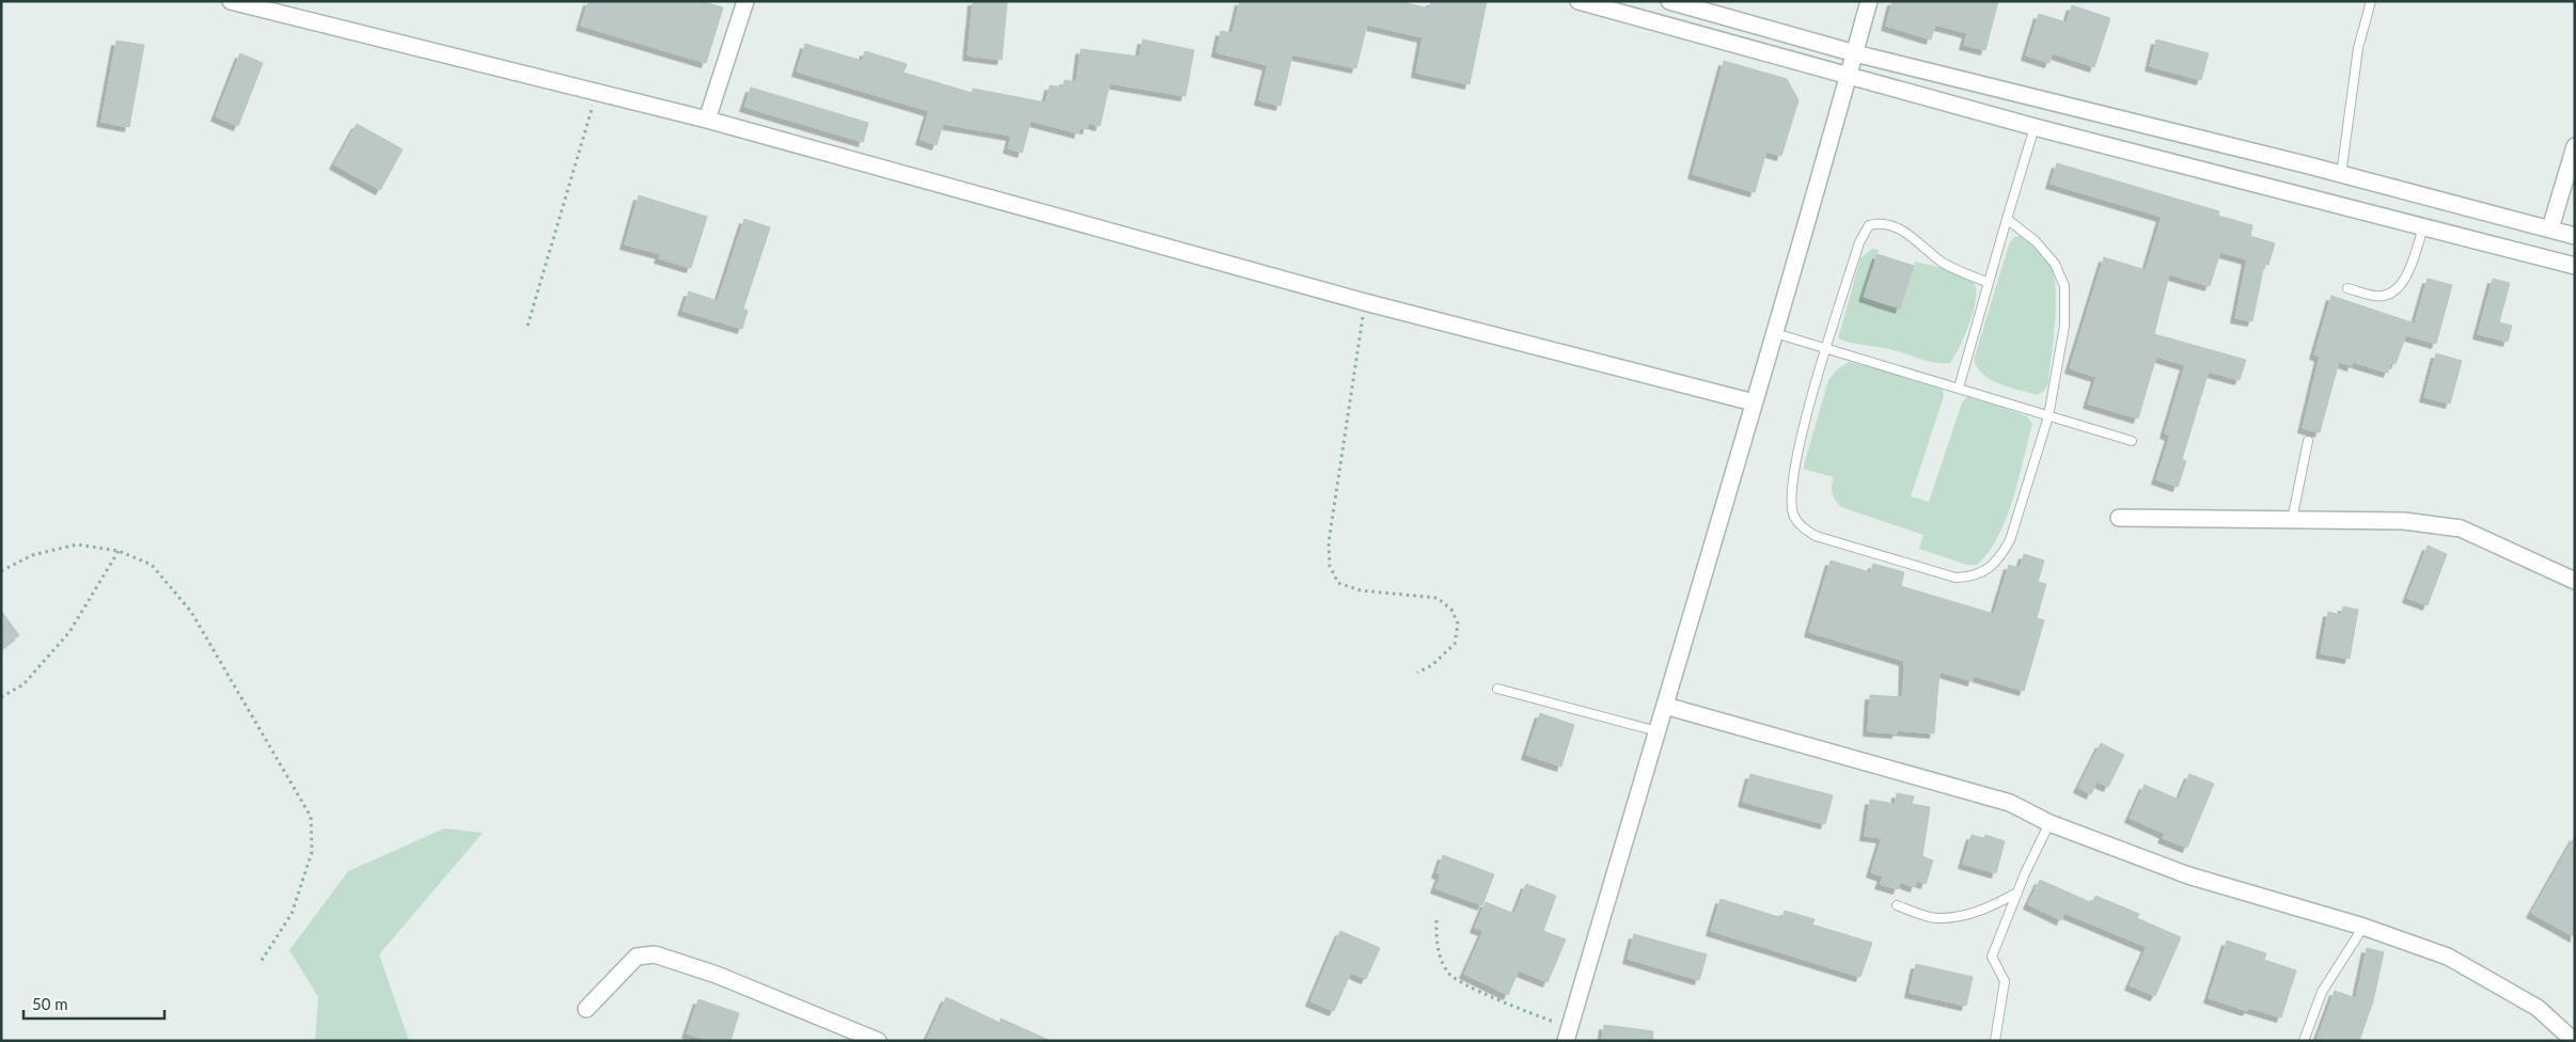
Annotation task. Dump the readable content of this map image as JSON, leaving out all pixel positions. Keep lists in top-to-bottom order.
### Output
{
  "scale_bar": "50 m"
}
